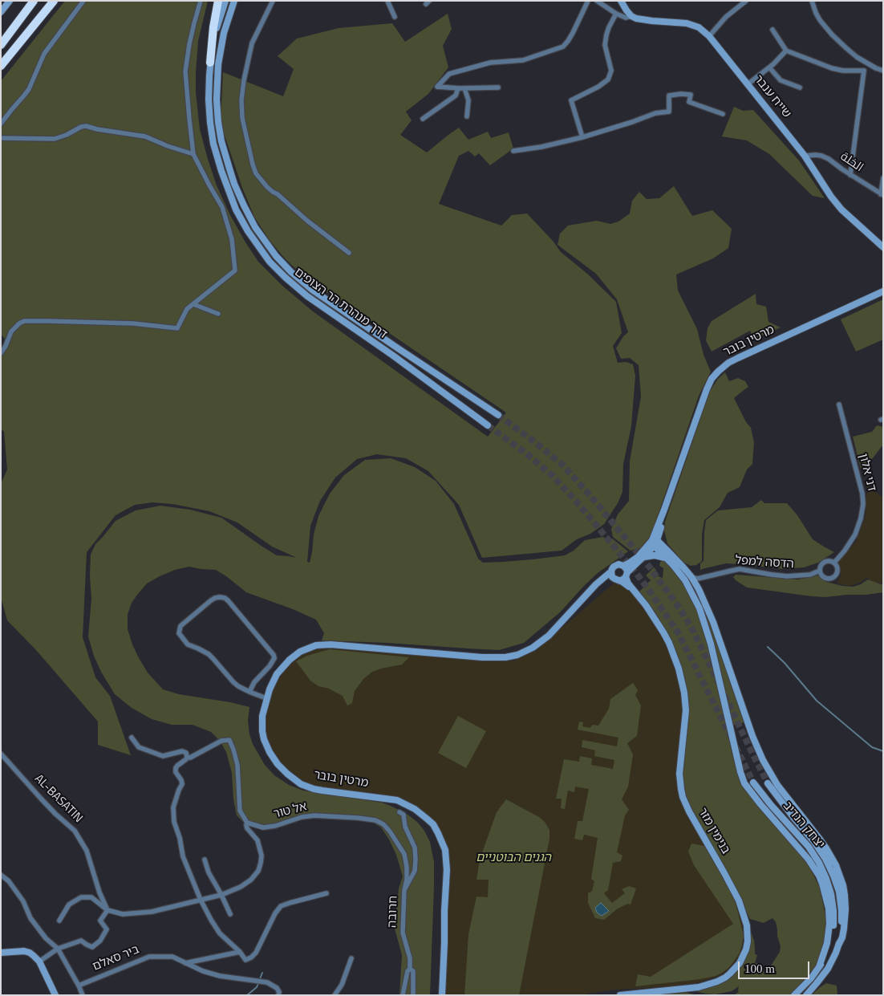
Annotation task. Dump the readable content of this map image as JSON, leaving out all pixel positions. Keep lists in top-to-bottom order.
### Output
{
  "streets": {
    "main road": [
      "שייח ענבר",
      "דרך מנהרת הר הצופים",
      "מרטין בובר",
      "יצחק הנדיב",
      "בנימין מזר"
    ],
    "street": [
      "الخلة",
      "דני אלון",
      "הדסה למפל",
      "AL-BASATIN",
      "אל טור",
      "חרובה",
      "ביר סאלם"
    ]
  },
  "crossings": [
    ["שייח ענבר", "الخلة"],
    ["מרטין בובר", "בנימין מזר"],
    ["דני אלון", "הדסה למפל"],
    ["אל טור", "חרובה"]
  ],
  "parks": ["הגנים הבוטניים"],
  "scale_bar": "100 m"
}
